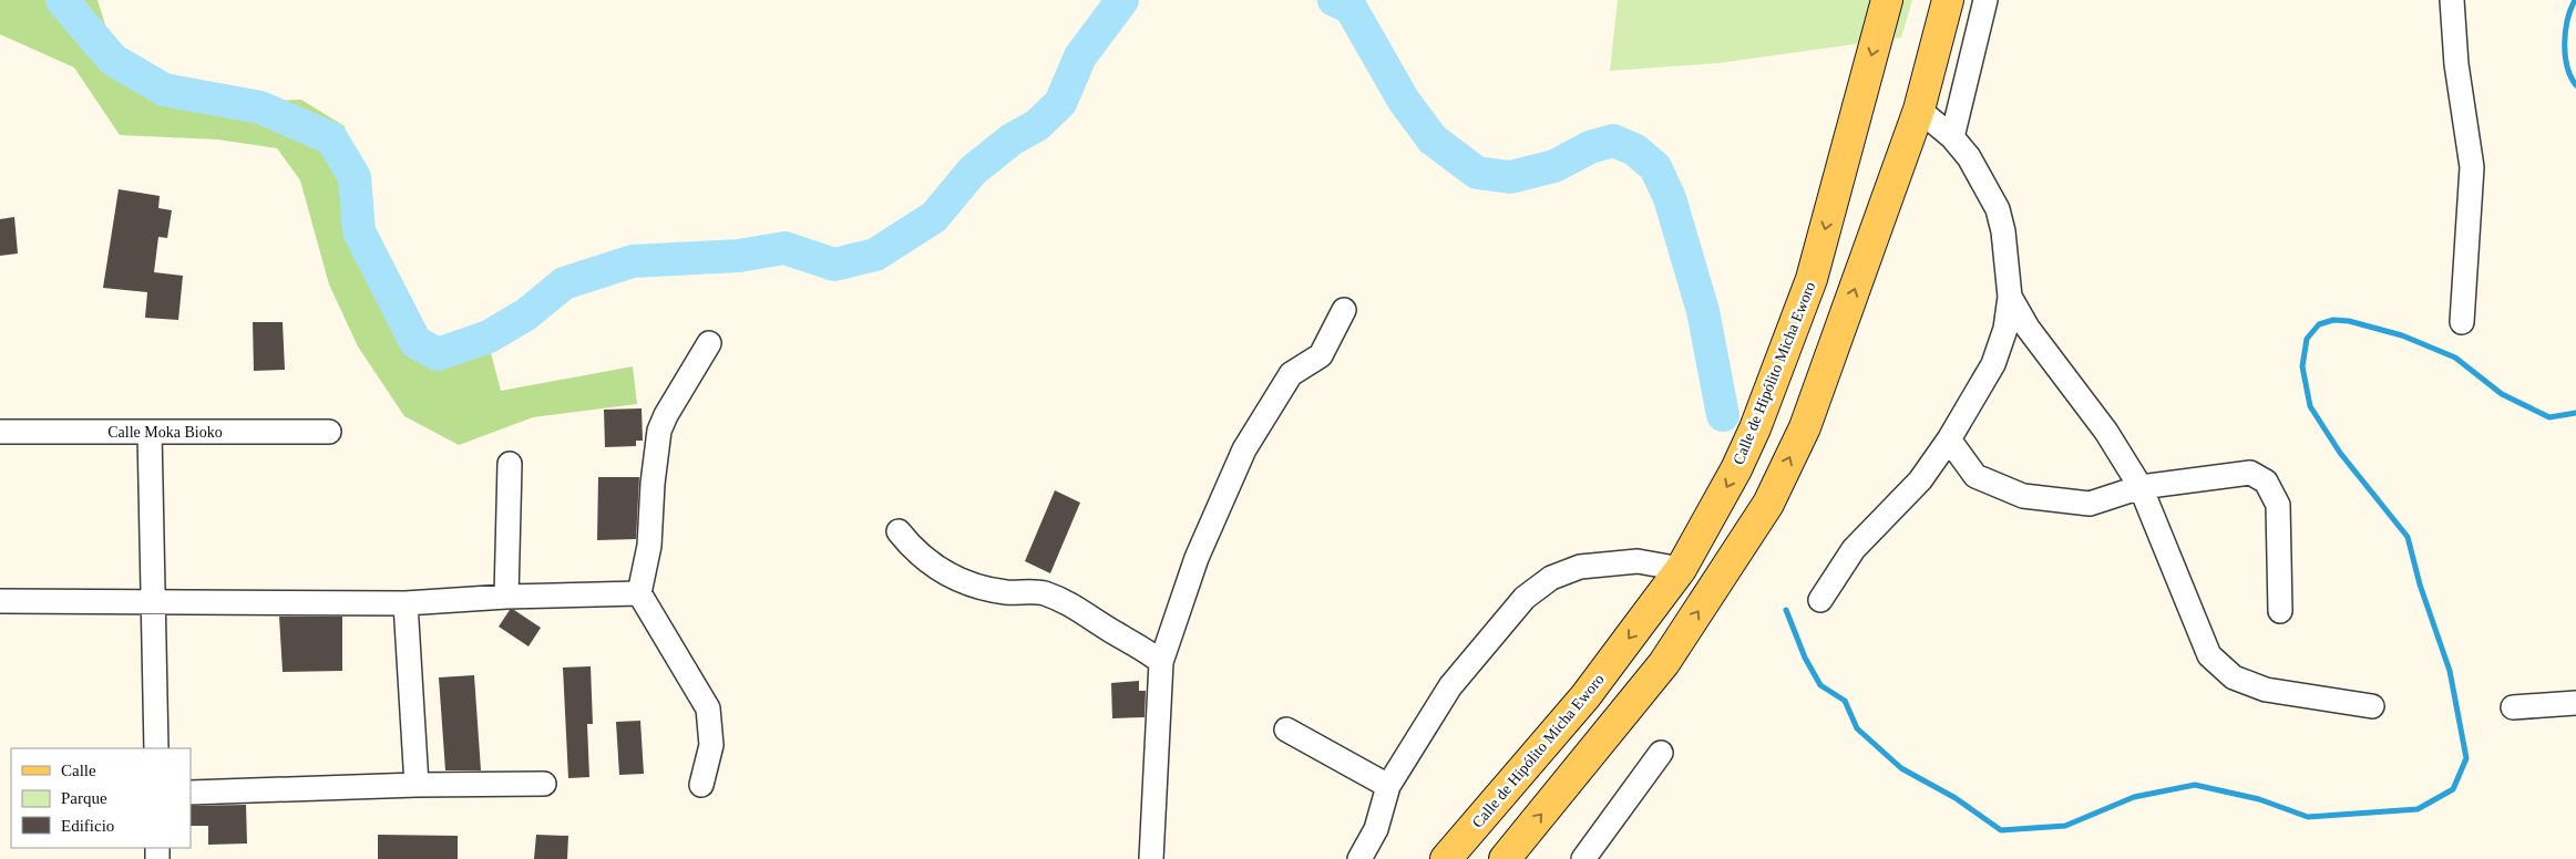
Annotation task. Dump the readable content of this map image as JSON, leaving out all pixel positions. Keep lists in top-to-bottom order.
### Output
{
  "streets": {
    "main road": ["Calle de Hipólito Micha Eworo"],
    "street": ["Calle Moka Bioko"]
  },
  "legend": ["Calle", "Parque", "Edificio"]
}
